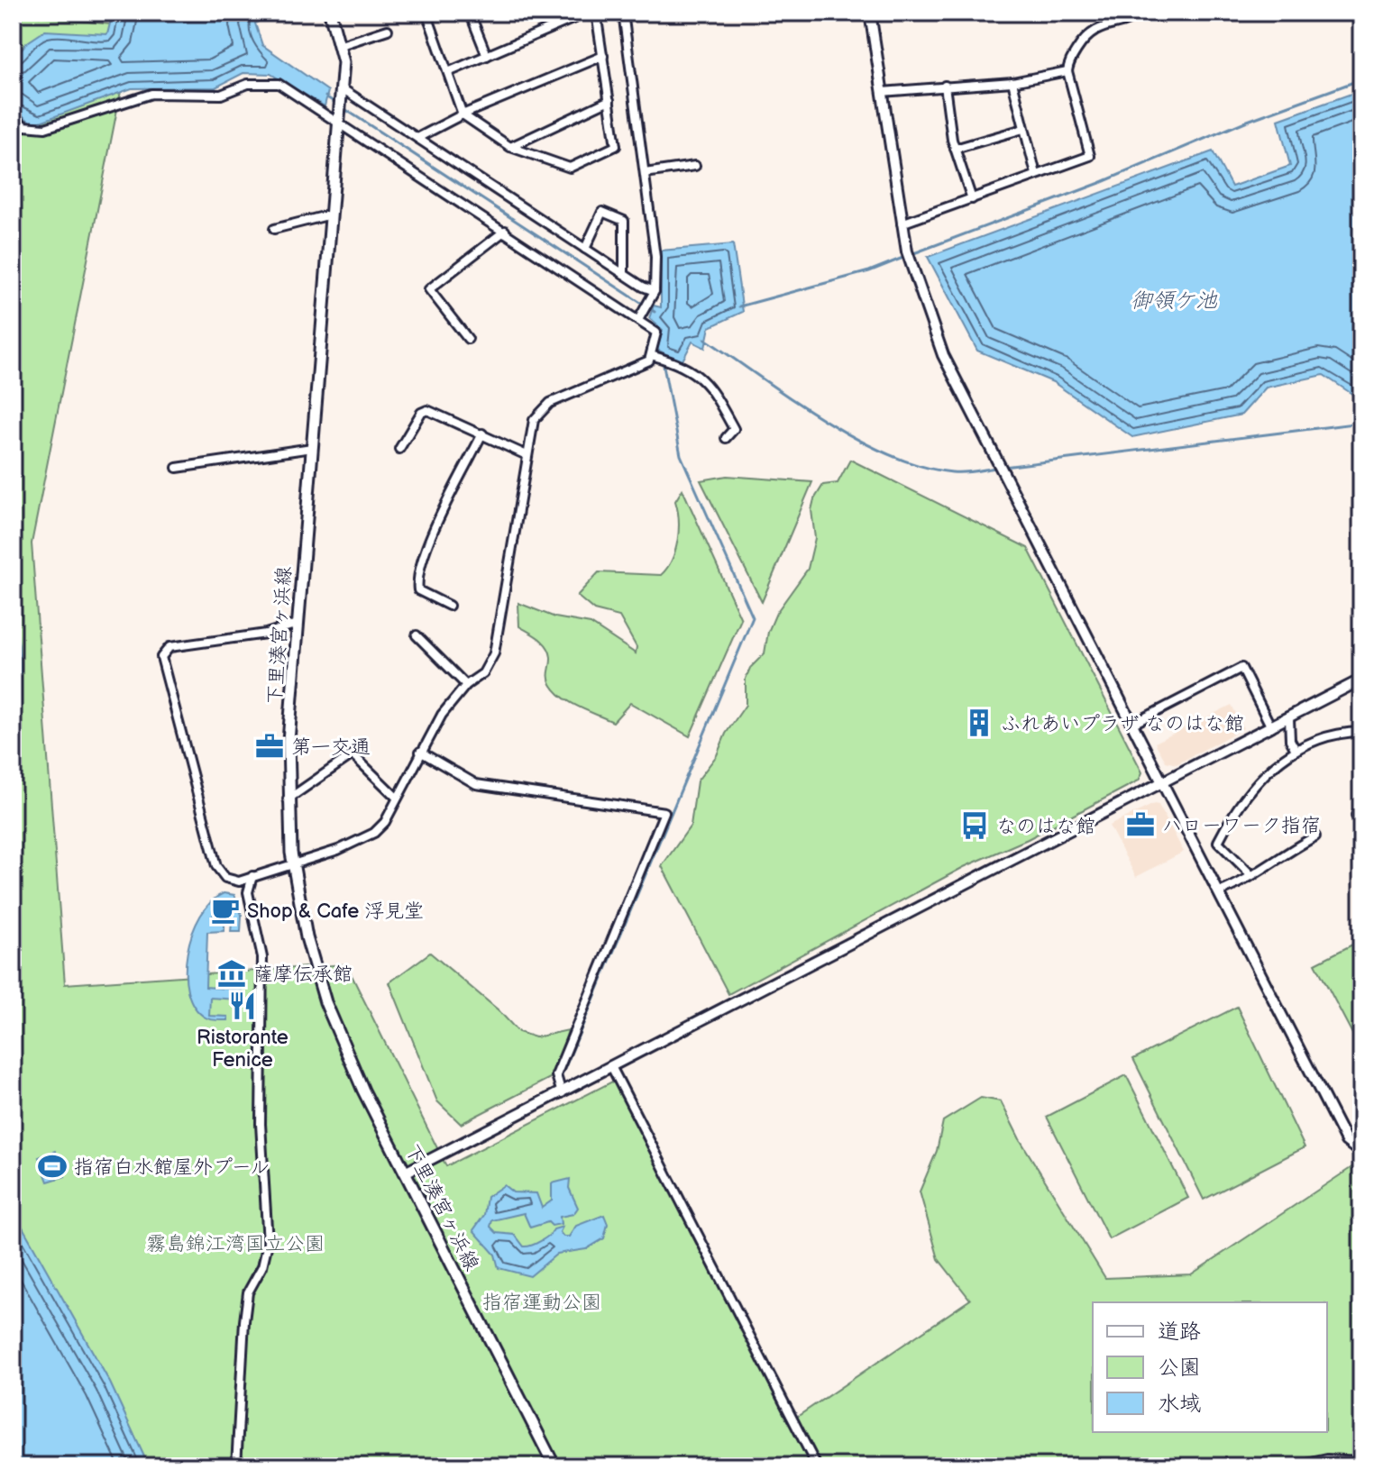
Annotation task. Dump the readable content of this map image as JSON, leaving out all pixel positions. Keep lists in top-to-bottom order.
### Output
{
  "streets": {
    "main road": ["下里湊宮ヶ浜線"]
  },
  "water": ["御領ケ池"],
  "parks": ["霧島錦江湾国立公園", "指宿運動公園"],
  "places": {
    "building": ["ふれあいプラザ なのはな館"],
    "office": ["第一交通", "ハローワーク指宿"],
    "bus stop": ["なのはな館"],
    "cafe": ["Shop & Cafe 浮見堂"],
    "museum": ["薩摩伝承館"],
    "restaurant": ["Ristorante Fenice"],
    "sports": ["指宿白水館屋外プール"]
  },
  "legend": ["道路", "公園", "水域"]
}
